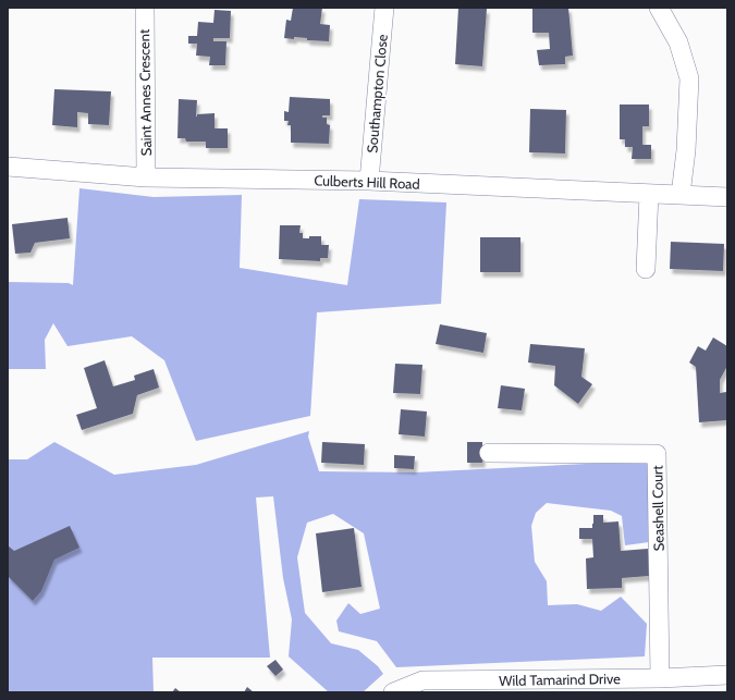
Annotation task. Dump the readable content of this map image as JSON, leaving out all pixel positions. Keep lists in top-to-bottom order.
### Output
{
  "streets": {
    "street": [
      "Saint Annes Crescent",
      "Southampton Close",
      "Culberts Hill Road",
      "Seashell Court",
      "Wild Tamarind Drive"
    ]
  },
  "crossings": [
    ["Saint Annes Crescent", "Culberts Hill Road"],
    ["Southampton Close", "Culberts Hill Road"],
    ["Seashell Court", "Wild Tamarind Drive"]
  ]
}
